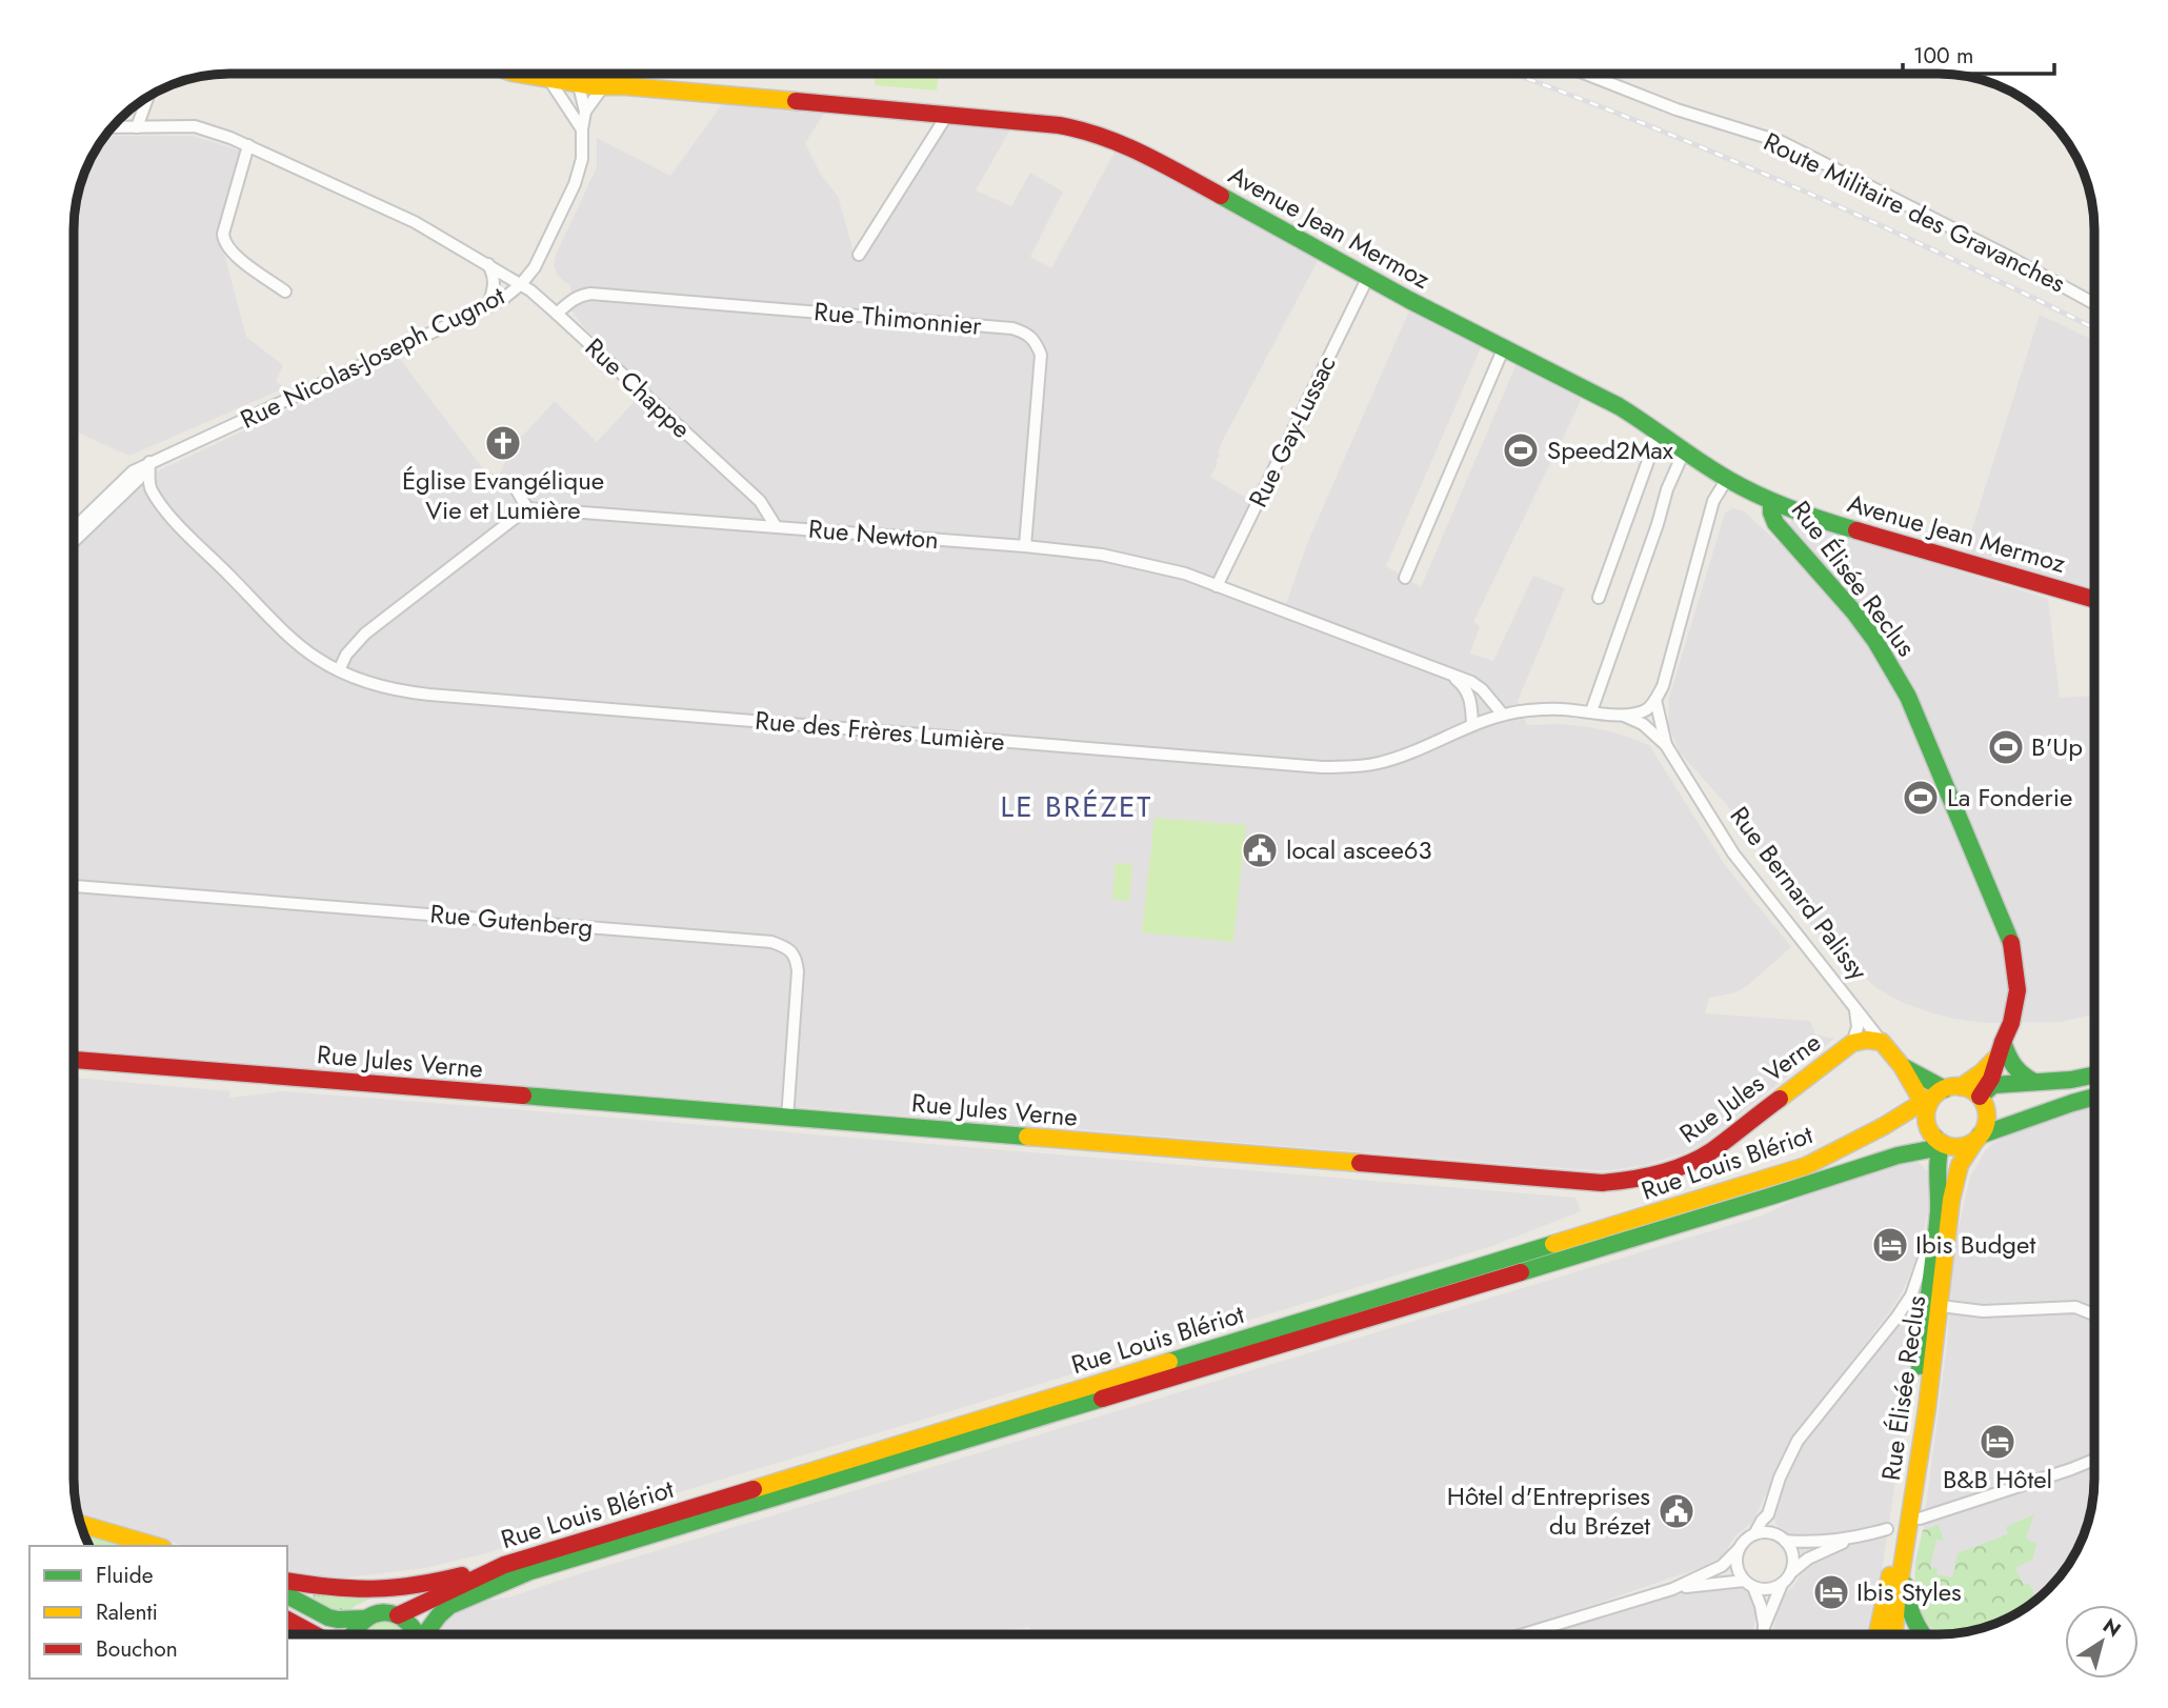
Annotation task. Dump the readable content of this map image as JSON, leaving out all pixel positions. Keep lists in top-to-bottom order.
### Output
{
  "streets": {
    "main road": [
      "Avenue Jean Mermoz",
      "Rue Élisée Reclus",
      "Rue Bernard Palissy",
      "Rue Jules Verne",
      "Rue Louis Blériot"
    ],
    "street": [
      "Route Militaire des Gravanches",
      "Rue Thimonnier",
      "Rue Nicolas-Joseph Cugnot",
      "Rue Chappe",
      "Rue Gay-Lussac",
      "Rue Newton",
      "Rue des Frères Lumière",
      "Rue Gutenberg"
    ]
  },
  "crossings": [
    ["Avenue Jean Mermoz", "Rue Nicolas-Joseph Cugnot"],
    ["Avenue Jean Mermoz", "Rue Gay-Lussac"],
    ["Avenue Jean Mermoz", "Rue Élisée Reclus"],
    ["Rue Thimonnier", "Rue Chappe"],
    ["Rue Thimonnier", "Rue Newton"],
    ["Rue Nicolas-Joseph Cugnot", "Rue Chappe"],
    ["Rue Nicolas-Joseph Cugnot", "Rue des Frères Lumière"],
    ["Rue Chappe", "Rue Newton"],
    ["Rue Gay-Lussac", "Rue Newton"],
    ["Rue Newton", "Rue des Frères Lumière"],
    ["Rue Élisée Reclus", "Rue Bernard Palissy"],
    ["Rue Élisée Reclus", "Rue Louis Blériot"],
    ["Rue des Frères Lumière", "Rue Bernard Palissy"],
    ["Rue Bernard Palissy", "Rue Jules Verne"],
    ["Rue Bernard Palissy", "Rue Louis Blériot"],
    ["Rue Gutenberg", "Rue Jules Verne"]
  ],
  "districts": ["LE BRÉZET"],
  "places": {
    "church": ["Église Evangélique Vie et Lumière"],
    "sports": ["Speed2Max", "B'Up", "La Fonderie"],
    "public building": ["local ascee63", "Hôtel d'Entreprises du Brézet"],
    "hotel": ["Ibis Budget", "B&B Hôtel", "Ibis Styles"]
  },
  "legend": ["Fluide", "Ralenti", "Bouchon"],
  "scale_bar": "100 m",
  "north": "top right"
}
